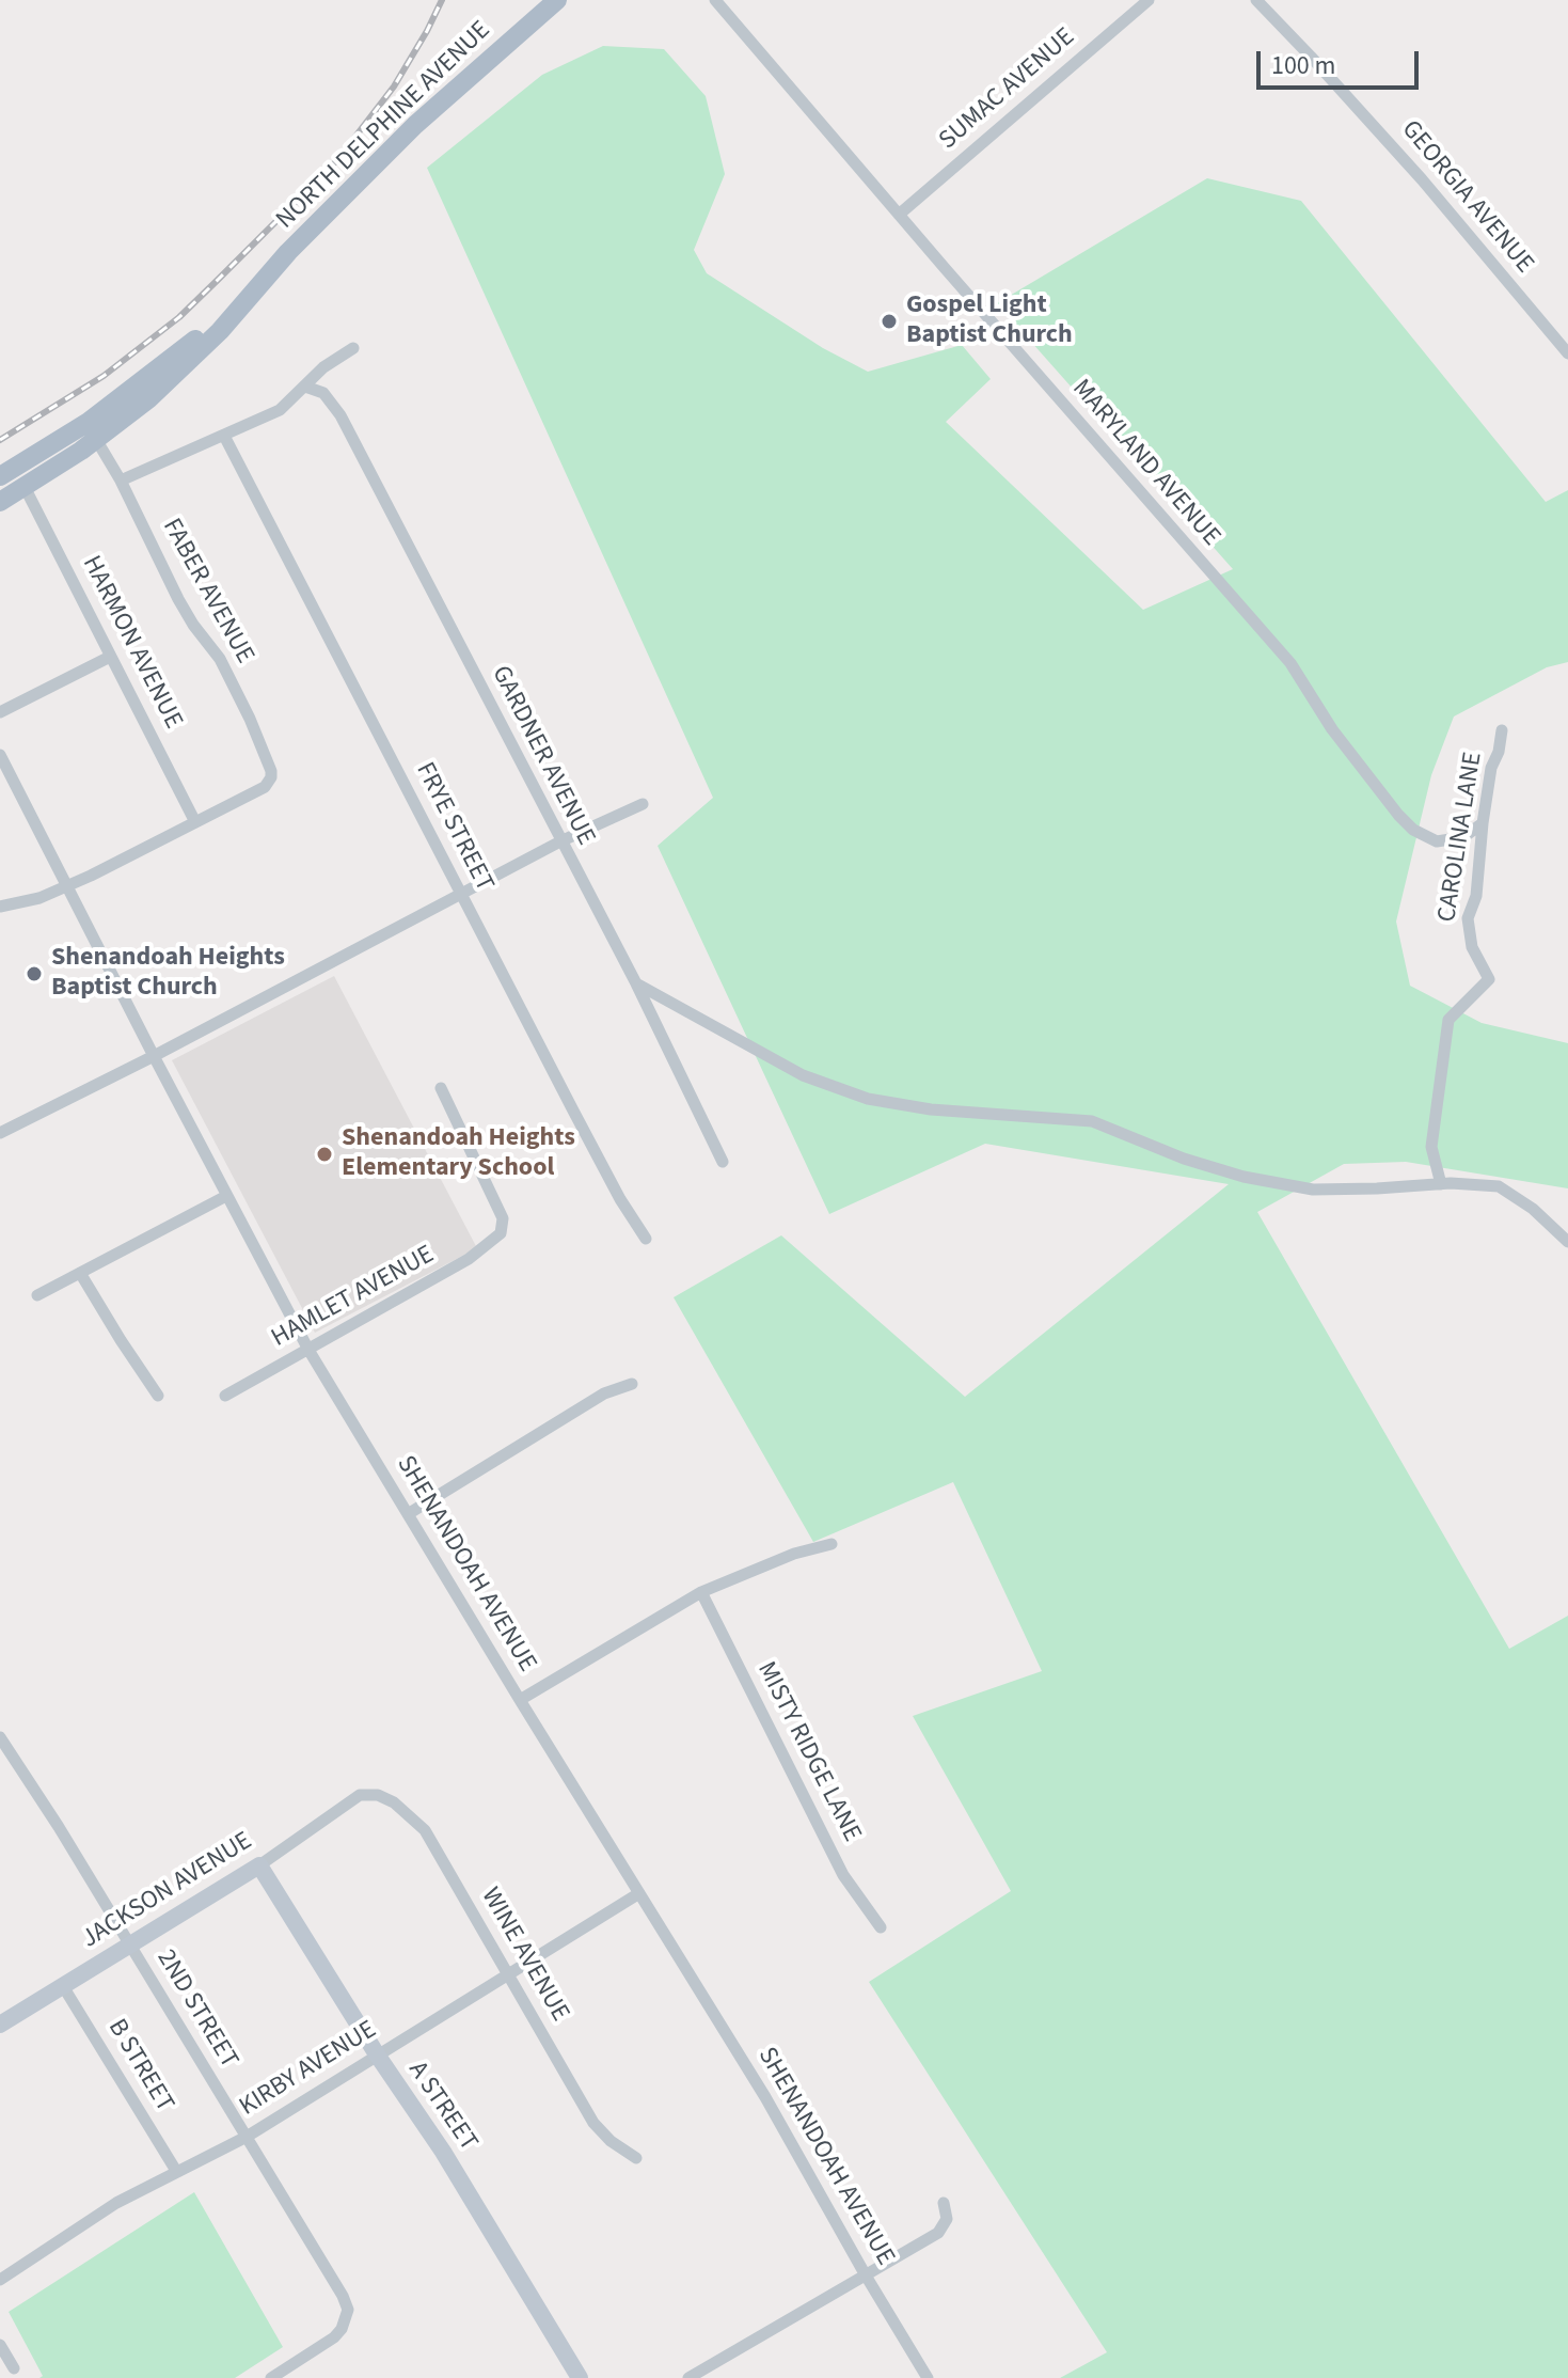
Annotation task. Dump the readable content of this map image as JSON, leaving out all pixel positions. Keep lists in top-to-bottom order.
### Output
{
  "streets": {
    "main road": ["NORTH DELPHINE AVENUE"],
    "street": [
      "SUMAC AVENUE",
      "GEORGIA AVENUE",
      "MARYLAND AVENUE",
      "FABER AVENUE",
      "HARMON AVENUE",
      "GARDNER AVENUE",
      "FRYE STREET",
      "CAROLINA LANE",
      "HAMLET AVENUE",
      "SHENANDOAH AVENUE",
      "MISTY RIDGE LANE",
      "JACKSON AVENUE",
      "WINE AVENUE",
      "2ND STREET",
      "B STREET",
      "KIRBY AVENUE",
      "A STREET"
    ]
  },
  "crossings": [
    ["SUMAC AVENUE", "MARYLAND AVENUE"],
    ["NORTH DELPHINE AVENUE", "FABER AVENUE"],
    ["NORTH DELPHINE AVENUE", "HARMON AVENUE"],
    ["MARYLAND AVENUE", "CAROLINA LANE"],
    ["FABER AVENUE", "HARMON AVENUE"],
    ["HAMLET AVENUE", "SHENANDOAH AVENUE"],
    ["SHENANDOAH AVENUE", "KIRBY AVENUE"],
    ["JACKSON AVENUE", "WINE AVENUE"],
    ["JACKSON AVENUE", "2ND STREET"],
    ["JACKSON AVENUE", "B STREET"],
    ["JACKSON AVENUE", "A STREET"],
    ["WINE AVENUE", "KIRBY AVENUE"],
    ["2ND STREET", "KIRBY AVENUE"],
    ["B STREET", "KIRBY AVENUE"],
    ["KIRBY AVENUE", "A STREET"]
  ],
  "places": ["Gospel Light Baptist Church", "Shenandoah Heights Baptist Church", "Shenandoah Heights Elementary School"],
  "scale_bar": "100 m"
}
